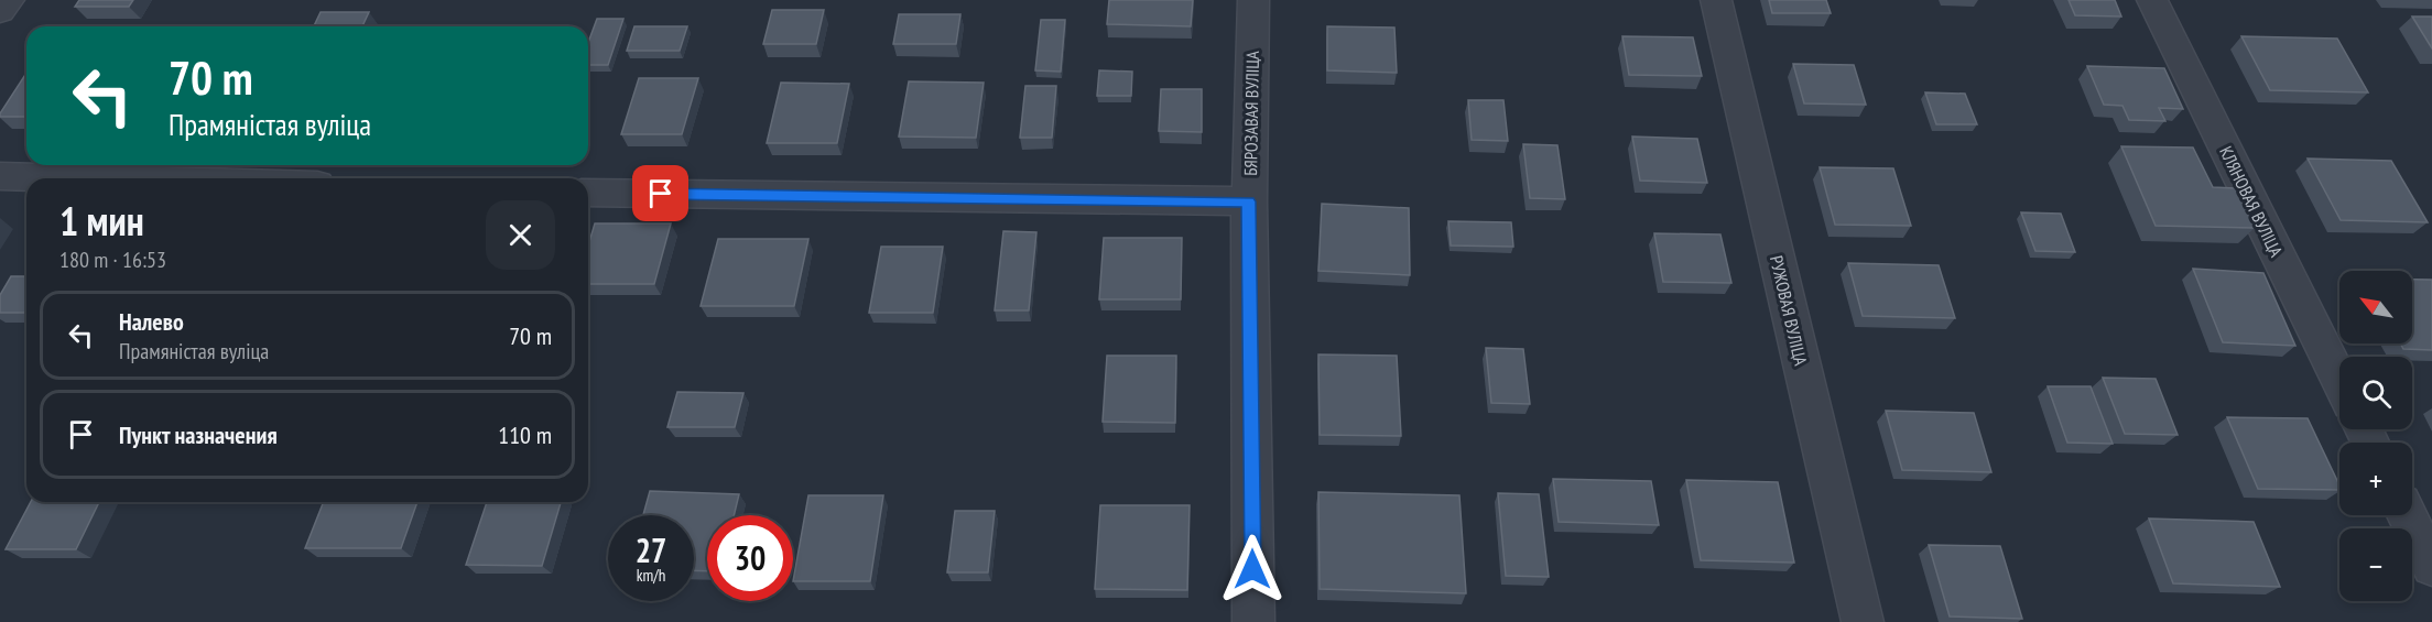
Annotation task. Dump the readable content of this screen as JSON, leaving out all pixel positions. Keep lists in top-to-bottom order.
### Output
{
  "streets": {
    "street": ["БЯРОЗАВАЯ ВУЛІЦА", "КЛЯНОВАЯ ВУЛІЦА", "РУЖОВАЯ ВУЛІЦА"]
  },
  "north": "top left",
  "page": {
    "turn": ["70 m", "Прамяністая вуліца"],
    "heading": ["1 мин", "180 m · 16:53"],
    "map_buttons": ["+", "−"],
    "list": [
      {
        "name": "Налево",
        "note": "Прамяністая вуліца",
        "value": "70 m"
      },
      {
        "name": "Пункт назначения",
        "value": "110 m"
      }
    ],
    "speed": "27 km/h",
    "limit": "30"
  }
}
